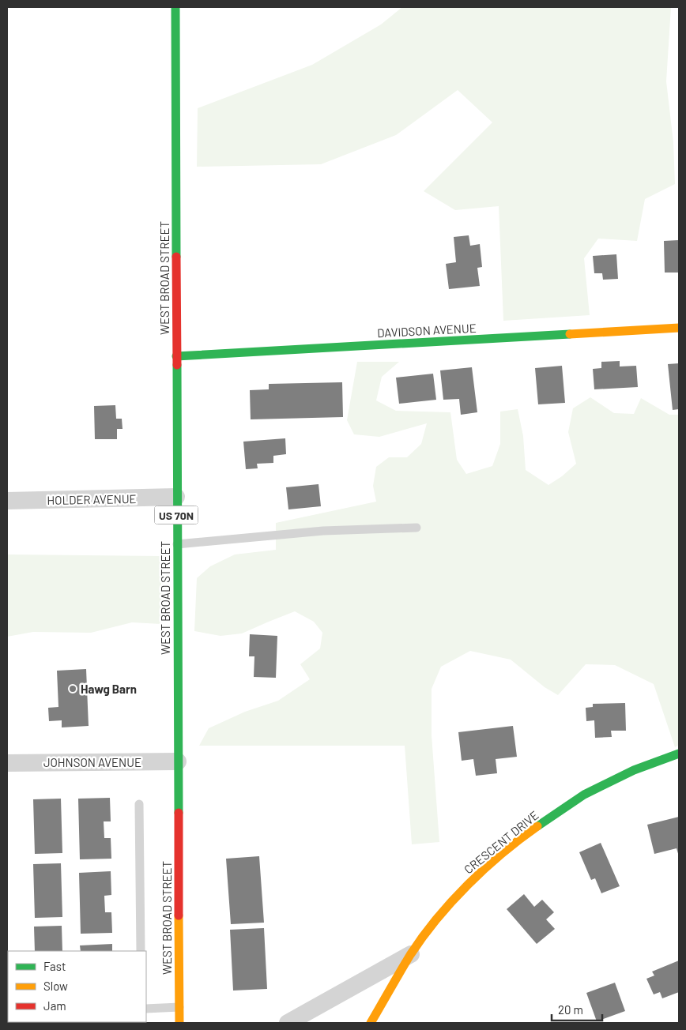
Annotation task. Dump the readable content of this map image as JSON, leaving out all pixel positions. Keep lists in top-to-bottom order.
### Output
{
  "streets": {
    "main road": [
      "WEST BROAD STREET",
      "DAVIDSON AVENUE",
      "US 70N",
      "CRESCENT DRIVE"
    ],
    "street": ["HOLDER AVENUE", "JOHNSON AVENUE"]
  },
  "crossings": [
    ["WEST BROAD STREET", "DAVIDSON AVENUE"],
    ["WEST BROAD STREET", "HOLDER AVENUE"],
    ["WEST BROAD STREET", "JOHNSON AVENUE"]
  ],
  "places": ["Hawg Barn"],
  "legend": ["Fast", "Slow", "Jam"],
  "scale_bar": "20 m"
}
